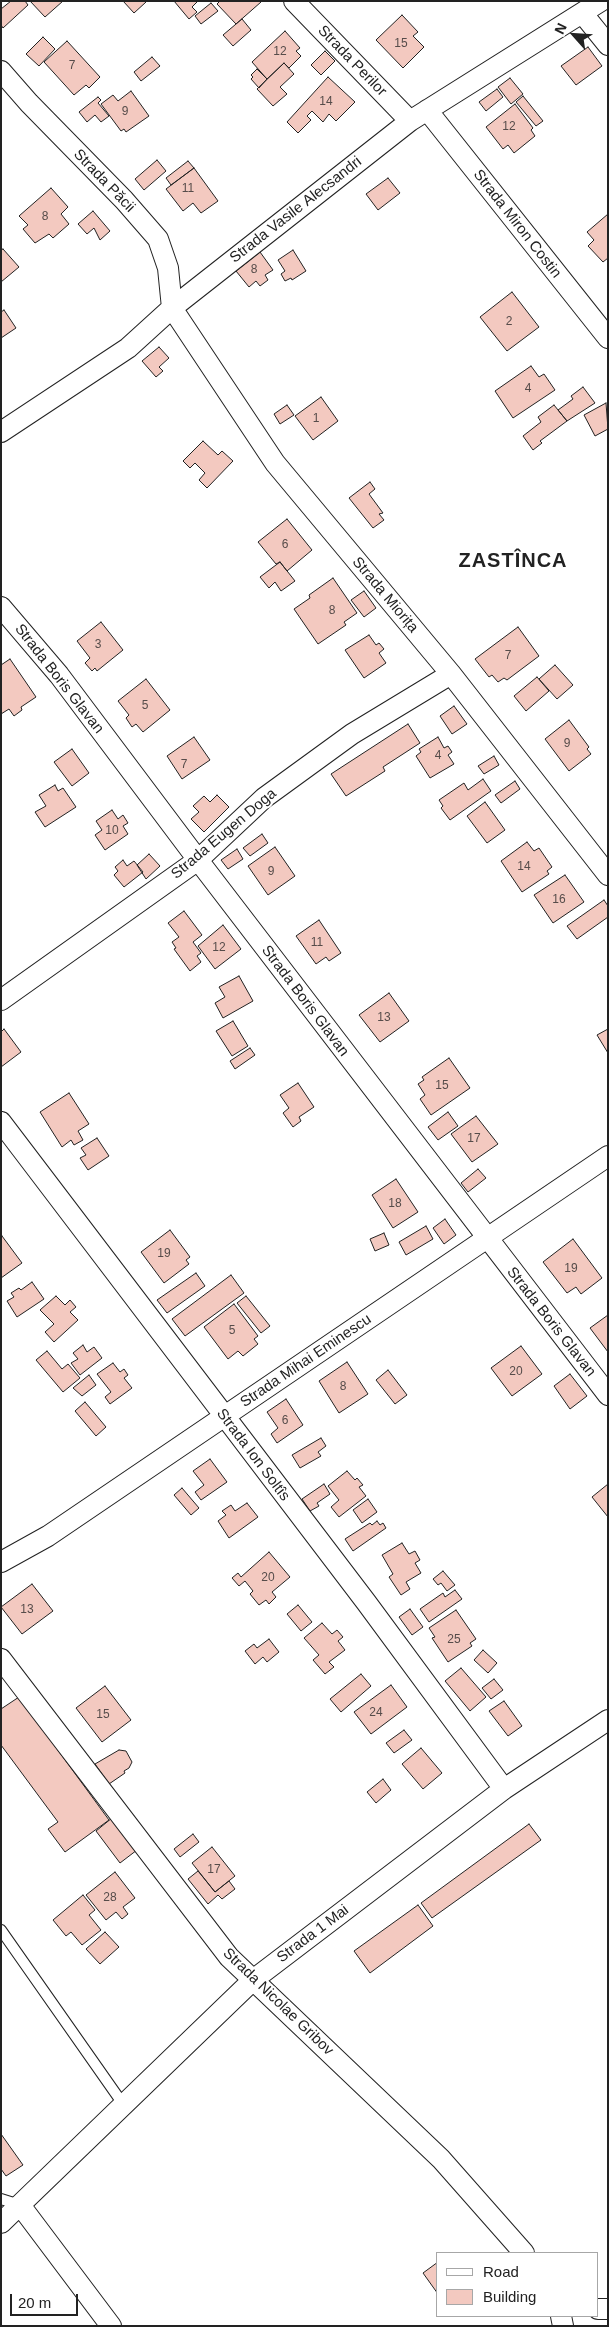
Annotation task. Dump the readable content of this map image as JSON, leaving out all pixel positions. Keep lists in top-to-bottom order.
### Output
{
  "streets": {
    "street": [
      "Strada Perilor",
      "Strada Păcii",
      "Strada Vasile Alecsandri",
      "Strada Miron Costin",
      "Strada Miorița",
      "Strada Boris Glavan",
      "Strada Eugen Doga",
      "Strada Mihai Eminescu",
      "Strada Ion Soltîs",
      "Strada 1 Mai",
      "Strada Nicolae Gribov"
    ]
  },
  "crossings": [
    ["Strada Perilor", "Strada Vasile Alecsandri"],
    ["Strada Păcii", "Strada Vasile Alecsandri"],
    ["Strada Păcii", "Strada Miorița"],
    ["Strada Vasile Alecsandri", "Strada Miron Costin"],
    ["Strada Vasile Alecsandri", "Strada Miorița"],
    ["Strada Miorița", "Strada Eugen Doga"],
    ["Strada Boris Glavan", "Strada Eugen Doga"],
    ["Strada Boris Glavan", "Strada Mihai Eminescu"],
    ["Strada Mihai Eminescu", "Strada Ion Soltîs"],
    ["Strada Ion Soltîs", "Strada 1 Mai"],
    ["Strada 1 Mai", "Strada Nicolae Gribov"]
  ],
  "districts": ["ZASTÎNCA"],
  "house_numbers": [
    "15",
    "12",
    "7",
    "14",
    "9",
    "12",
    "11",
    "8",
    "8",
    "2",
    "4",
    "1",
    "6",
    "8",
    "3",
    "7",
    "5",
    "9",
    "4",
    "7",
    "10",
    "14",
    "9",
    "16",
    "11",
    "12",
    "13",
    "15",
    "17",
    "18",
    "19",
    "19",
    "5",
    "20",
    "8",
    "6",
    "20",
    "13",
    "25",
    "24",
    "15",
    "17",
    "28"
  ],
  "legend": ["Road", "Building"],
  "scale_bar": "20 m",
  "north": "top left"
}
